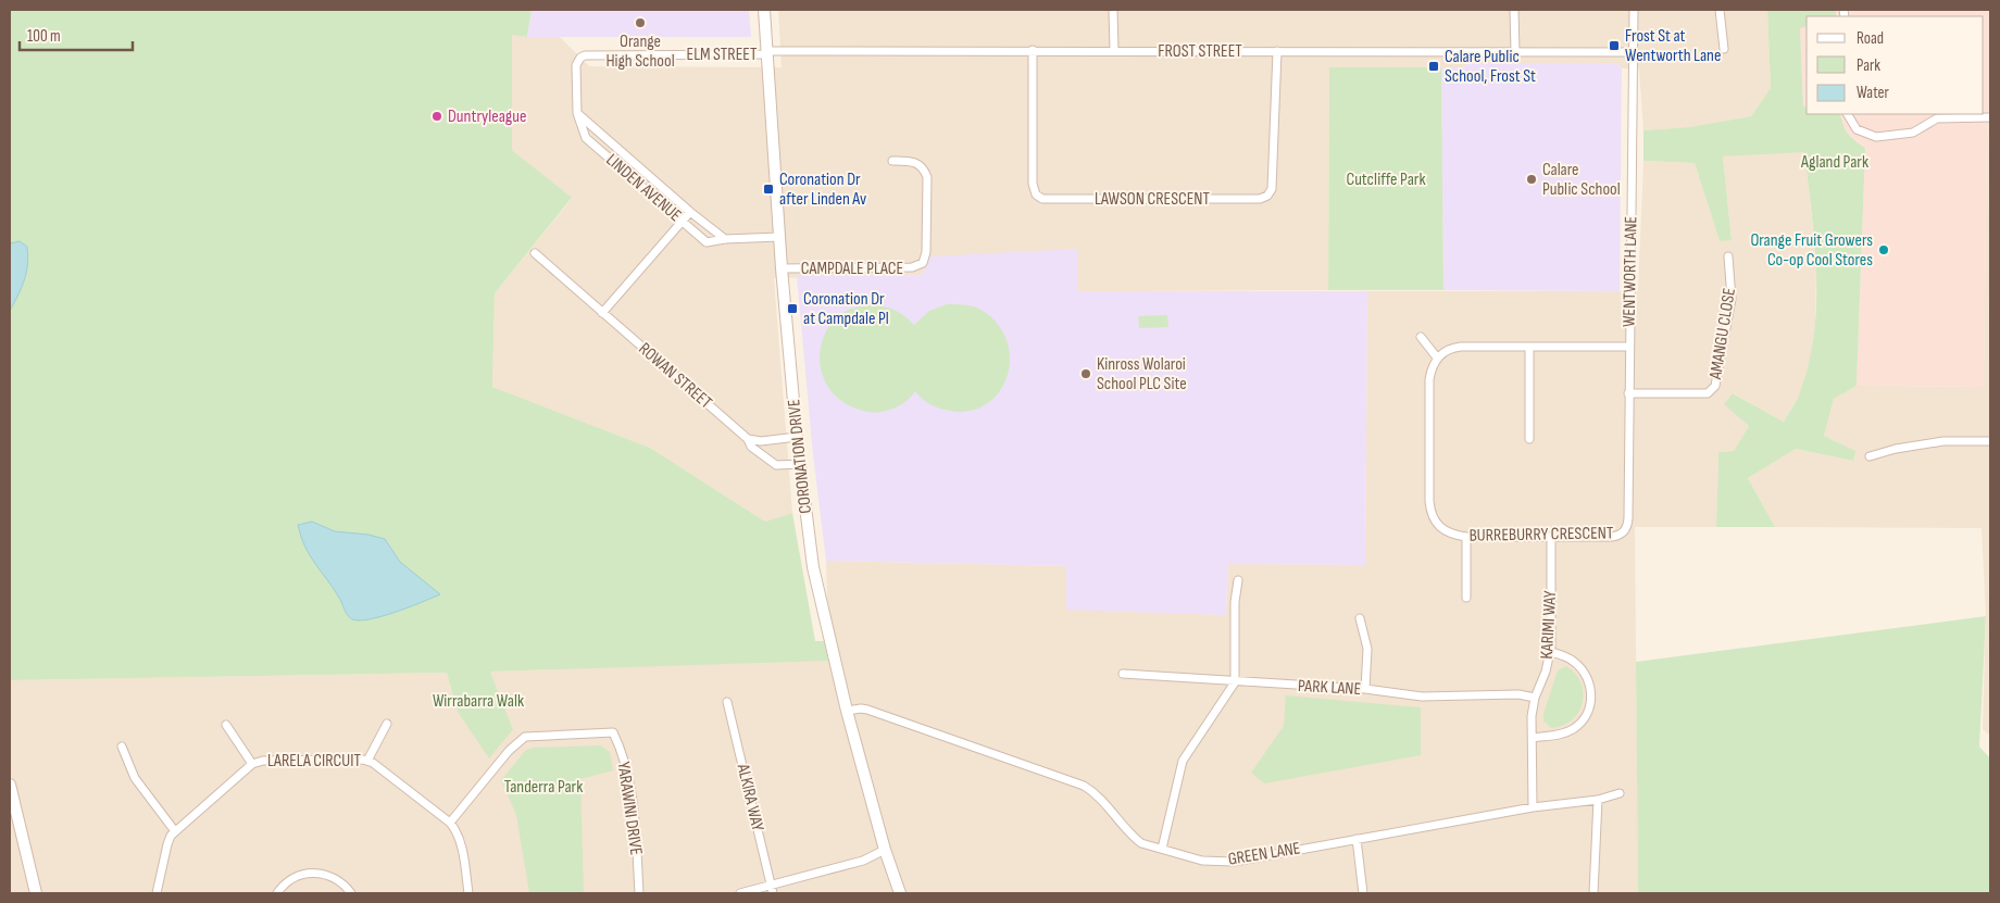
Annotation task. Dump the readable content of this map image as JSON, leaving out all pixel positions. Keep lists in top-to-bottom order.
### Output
{
  "streets": {
    "main road": ["CORONATION DRIVE"],
    "street": [
      "FROST STREET",
      "ELM STREET",
      "LINDEN AVENUE",
      "LAWSON CRESCENT",
      "CAMPDALE PLACE",
      "WENTWORTH LANE",
      "AMANGU CLOSE",
      "ROWAN STREET",
      "BURREBURRY CRESCENT",
      "KARIMI WAY",
      "PARK LANE",
      "LARELA CIRCUIT",
      "ALKIRA WAY",
      "YARAWINI DRIVE",
      "GREEN LANE"
    ]
  },
  "crossings": [
    ["FROST STREET", "ELM STREET"],
    ["FROST STREET", "LAWSON CRESCENT"],
    ["FROST STREET", "WENTWORTH LANE"],
    ["FROST STREET", "CORONATION DRIVE"],
    ["ELM STREET", "LINDEN AVENUE"],
    ["ELM STREET", "CORONATION DRIVE"],
    ["LINDEN AVENUE", "CORONATION DRIVE"],
    ["CAMPDALE PLACE", "CORONATION DRIVE"],
    ["WENTWORTH LANE", "AMANGU CLOSE"],
    ["WENTWORTH LANE", "BURREBURRY CRESCENT"],
    ["ROWAN STREET", "CORONATION DRIVE"],
    ["CORONATION DRIVE", "GREEN LANE"],
    ["BURREBURRY CRESCENT", "KARIMI WAY"],
    ["KARIMI WAY", "PARK LANE"],
    ["KARIMI WAY", "GREEN LANE"],
    ["LARELA CIRCUIT", "YARAWINI DRIVE"]
  ],
  "parks": [
    "Agland Park",
    "Cutcliffe Park",
    "Wirrabarra Walk",
    "Tanderra Park"
  ],
  "places": {
    "other": [
      "Orange High School",
      "Duntryleague",
      "Calare Public School",
      "Orange Fruit Growers Co-op Cool Stores",
      "Kinross Wolaroi School PLC Site"
    ],
    "transit": [
      "Frost St at Wentworth Lane",
      "Calare Public School, Frost St",
      "Coronation Dr after Linden Av",
      "Coronation Dr at Campdale Pl"
    ]
  },
  "legend": ["Road", "Park", "Water"],
  "scale_bar": "100 m"
}
